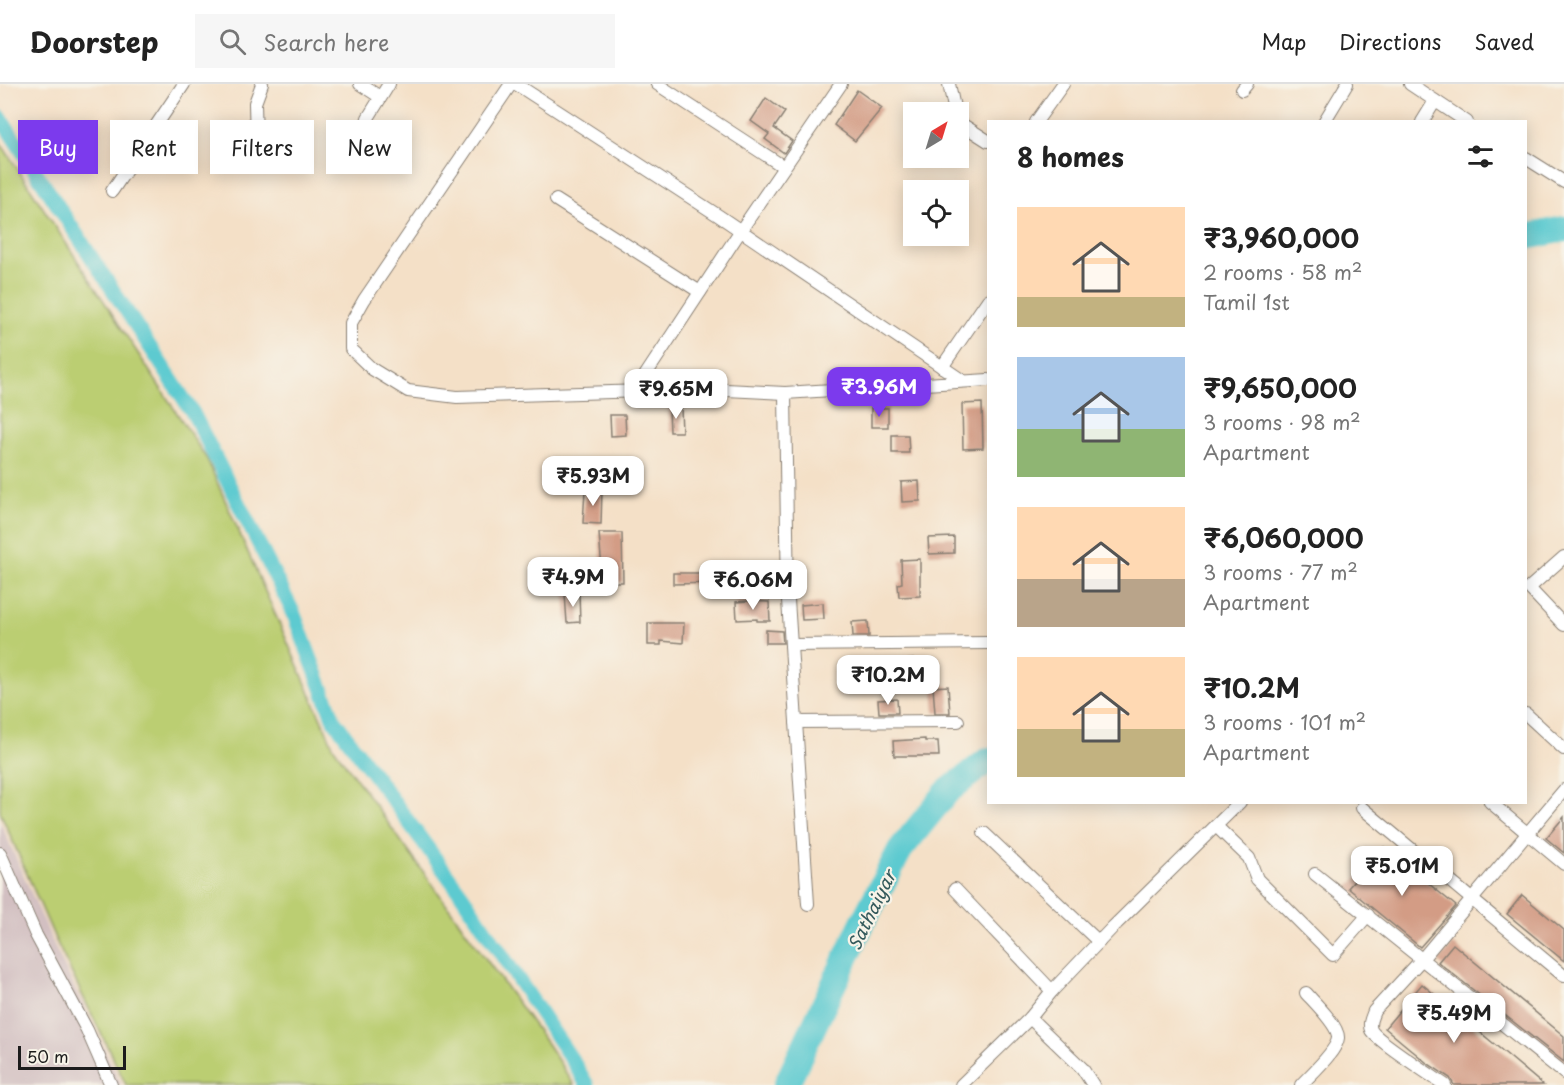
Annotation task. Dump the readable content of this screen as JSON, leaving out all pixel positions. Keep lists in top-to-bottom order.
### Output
{
  "water": ["Sathaiyar"],
  "scale_bar": "50 m",
  "north": "top right",
  "page": {
    "header": "Doorstep",
    "search": "Search here",
    "nav": ["Map", "Directions", "Saved"],
    "chip": [
      "Buy",
      "Rent",
      "Filters",
      "New"
    ],
    "heading": "8 homes",
    "list": [
      {
        "name": "₹3,960,000",
        "note": "2 rooms · 58 m² · Tamil 1st"
      },
      {
        "name": "₹9,650,000",
        "note": "3 rooms · 98 m² · Apartment"
      },
      {
        "name": "₹6,060,000",
        "note": "3 rooms · 77 m² · Apartment"
      },
      {
        "name": "₹10.2M",
        "note": "3 rooms · 101 m² · Apartment"
      }
    ],
    "price": [
      "₹3.96M",
      "₹9.65M",
      "₹5.93M",
      "₹4.9M",
      "₹6.06M",
      "₹10.2M",
      "₹5.01M",
      "₹5.49M"
    ],
    "scale": "50 m"
  }
}
